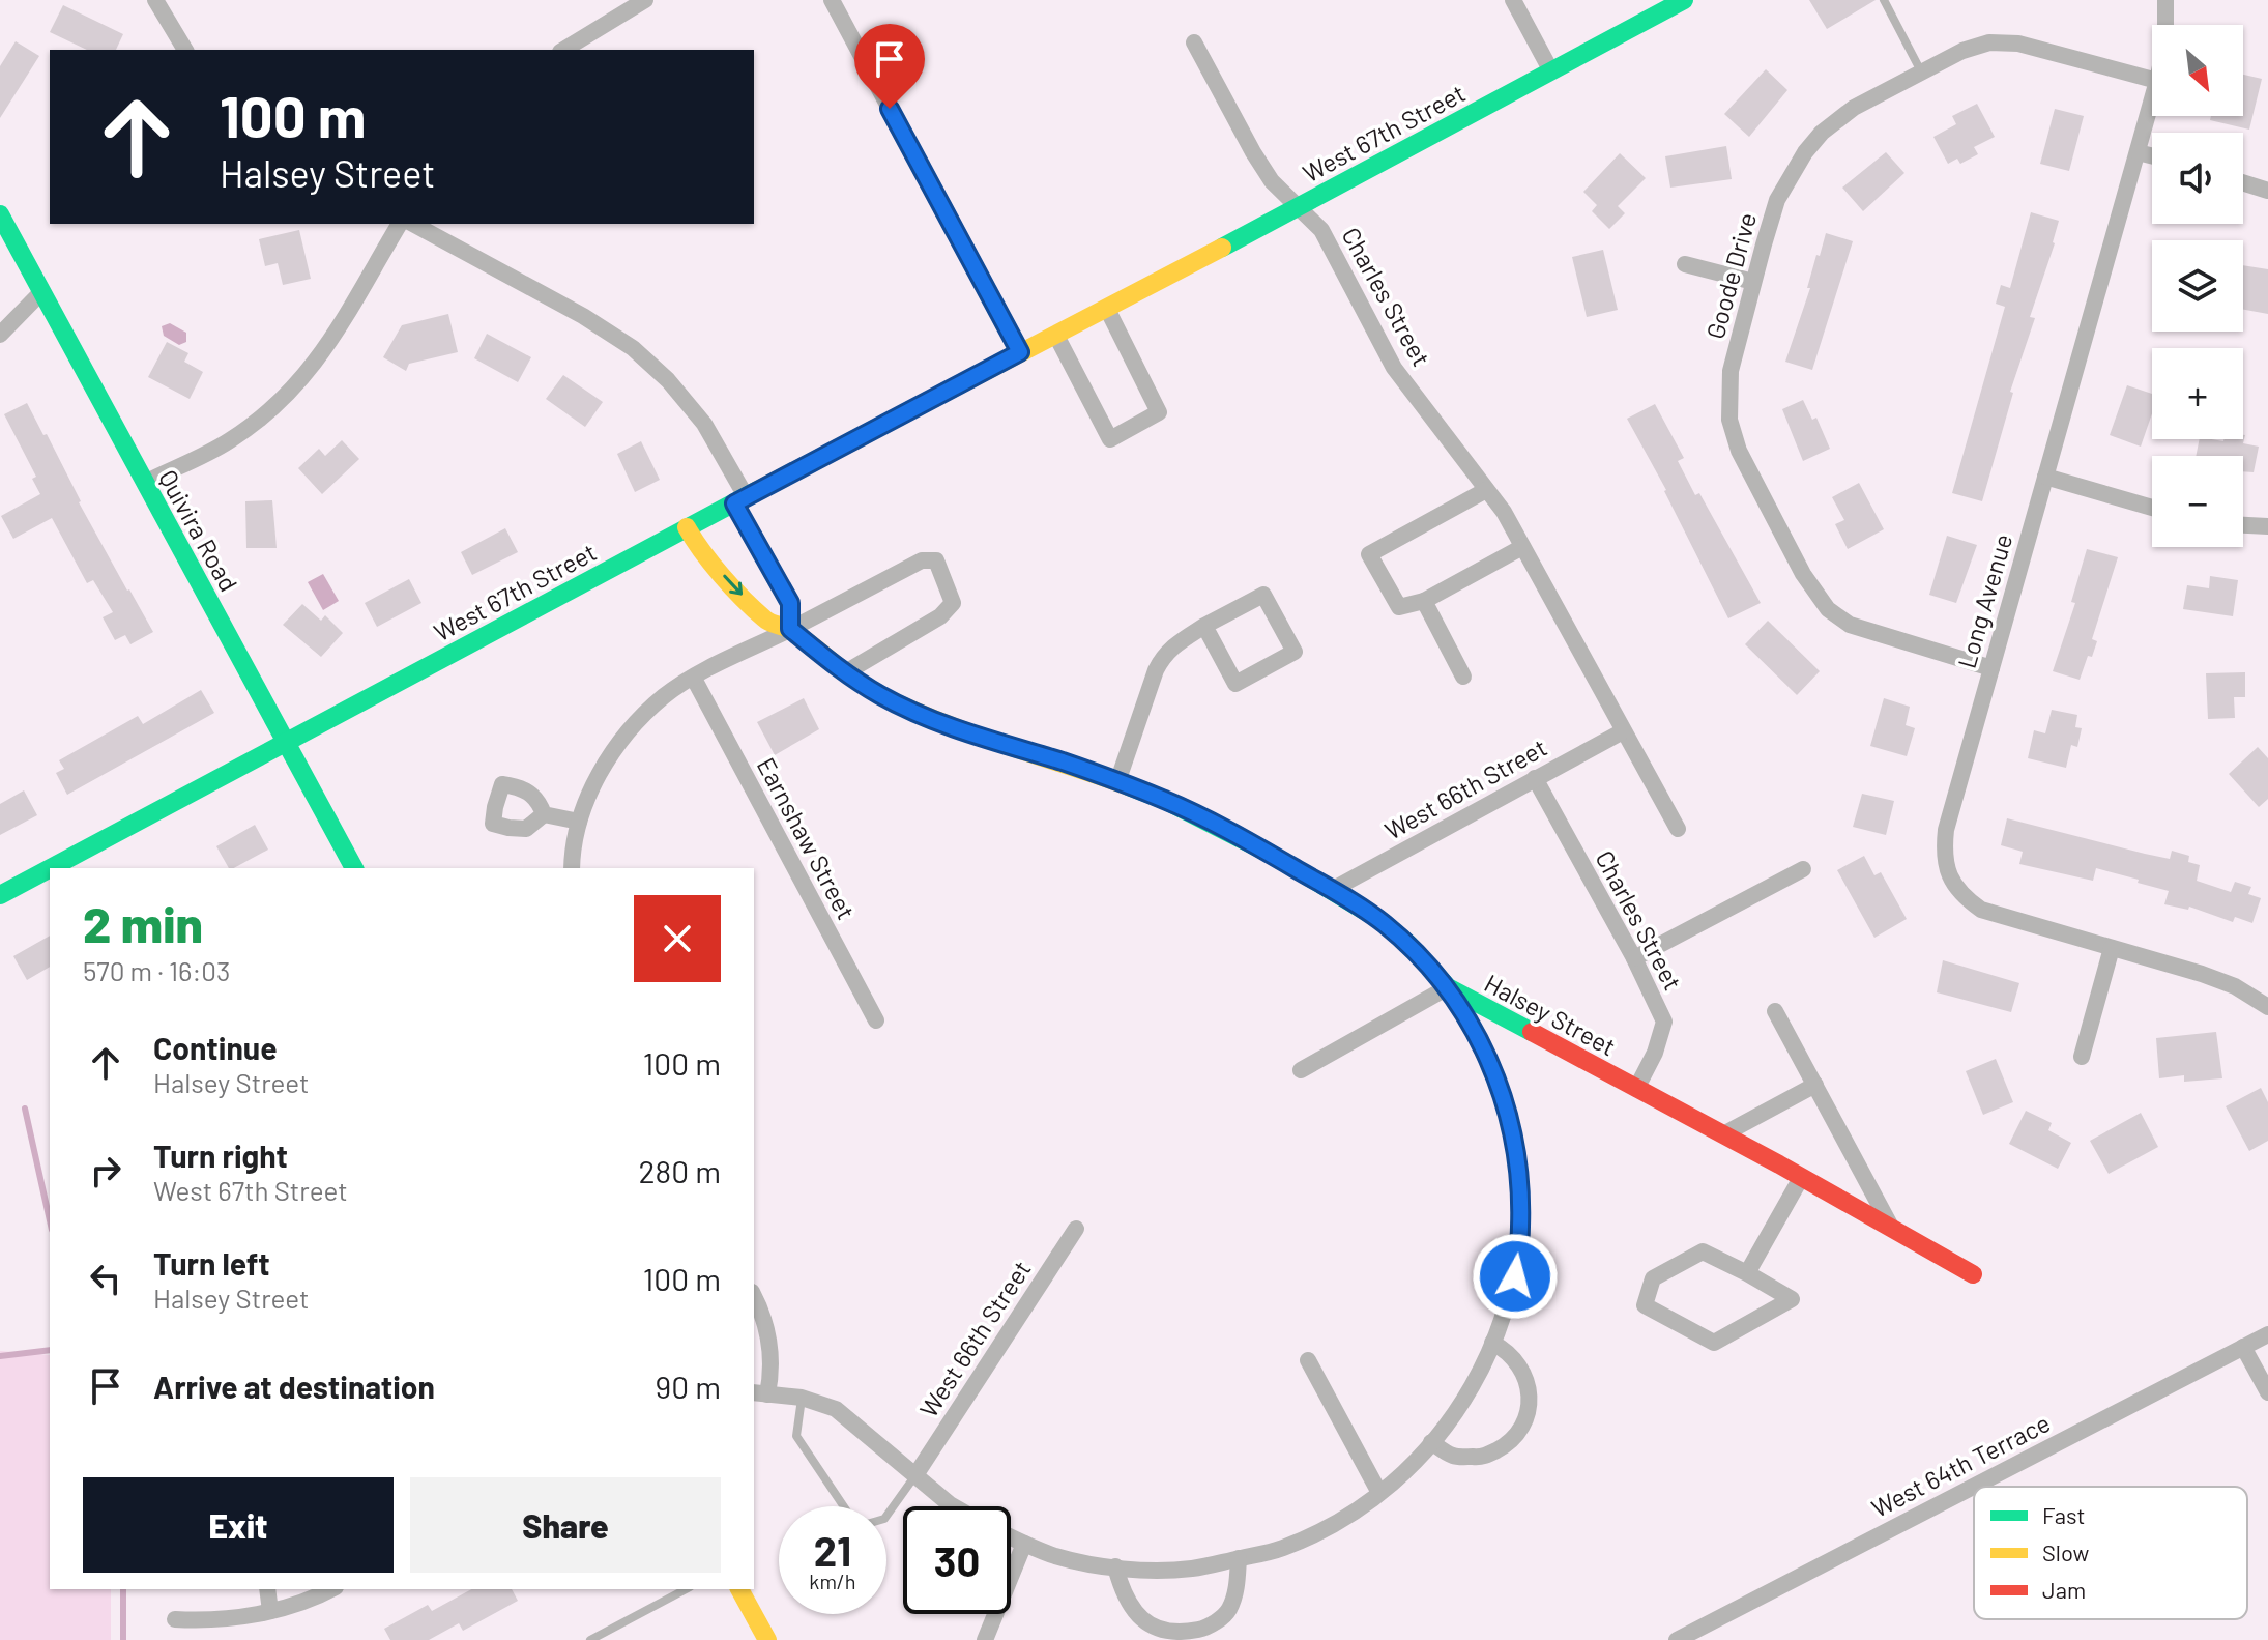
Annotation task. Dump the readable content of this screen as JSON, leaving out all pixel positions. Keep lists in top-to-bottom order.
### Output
{
  "streets": {
    "street": [
      "West 67th Street",
      "Goode Drive",
      "Charles Street",
      "Quivira Road",
      "Long Avenue",
      "West 66th Street",
      "Earnshaw Street",
      "Halsey Street",
      "West 64th Terrace"
    ]
  },
  "crossings": [
    ["West 67th Street", "Charles Street"],
    ["West 67th Street", "Quivira Road"],
    ["West 67th Street", "Halsey Street"],
    ["Goode Drive", "Long Avenue"],
    ["Charles Street", "West 66th Street"],
    ["Charles Street", "Halsey Street"],
    ["West 66th Street", "Halsey Street"]
  ],
  "legend": ["Fast", "Slow", "Jam"],
  "north": "bottom right",
  "page": {
    "map_buttons": ["+", "−"],
    "turn": ["100 m", "Halsey Street"],
    "heading": ["2 min", "570 m · 16:03"],
    "list": [
      {
        "name": "Continue",
        "note": "Halsey Street",
        "value": "100 m"
      },
      {
        "name": "Turn right",
        "note": "West 67th Street",
        "value": "280 m"
      },
      {
        "name": "Turn left",
        "note": "Halsey Street",
        "value": "100 m"
      },
      {
        "name": "Arrive at destination",
        "value": "90 m"
      }
    ],
    "buttons": ["Exit", "Share"],
    "speed": "21 km/h",
    "limit": "30"
  }
}
